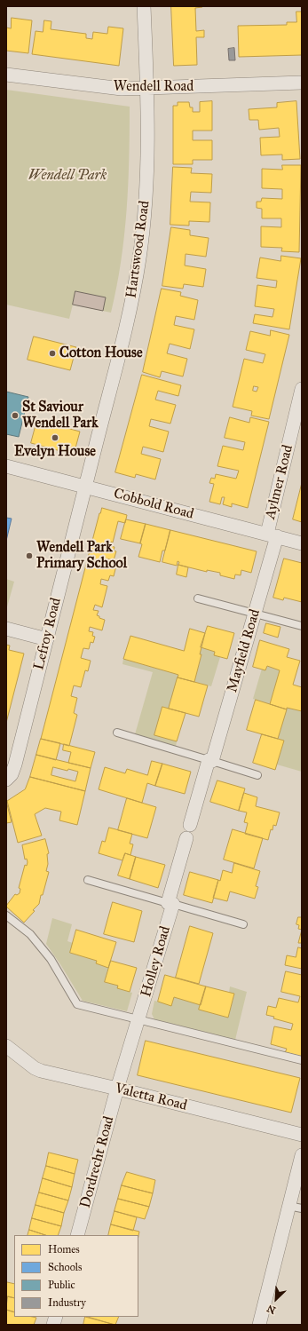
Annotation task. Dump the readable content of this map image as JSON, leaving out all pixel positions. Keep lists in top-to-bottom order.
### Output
{
  "streets": {
    "street": [
      "Wendell Road",
      "Hartswood Road",
      "Aylmer Road",
      "Cobbold Road",
      "Lefroy Road",
      "Mayfield Road",
      "Holley Road",
      "Valetta Road",
      "Dordrecht Road"
    ]
  },
  "crossings": [
    ["Wendell Road", "Hartswood Road"],
    ["Hartswood Road", "Cobbold Road"],
    ["Hartswood Road", "Lefroy Road"],
    ["Aylmer Road", "Cobbold Road"],
    ["Aylmer Road", "Mayfield Road"],
    ["Cobbold Road", "Lefroy Road"],
    ["Cobbold Road", "Mayfield Road"],
    ["Holley Road", "Valetta Road"],
    ["Holley Road", "Dordrecht Road"],
    ["Valetta Road", "Dordrecht Road"]
  ],
  "parks": ["Wendell Park"],
  "places": [
    "Cotton House",
    "St Saviour Wendell Park",
    "Evelyn House",
    "Wendell Park Primary School"
  ],
  "legend": [
    "Homes",
    "Schools",
    "Public",
    "Industry"
  ],
  "north": "bottom left"
}
